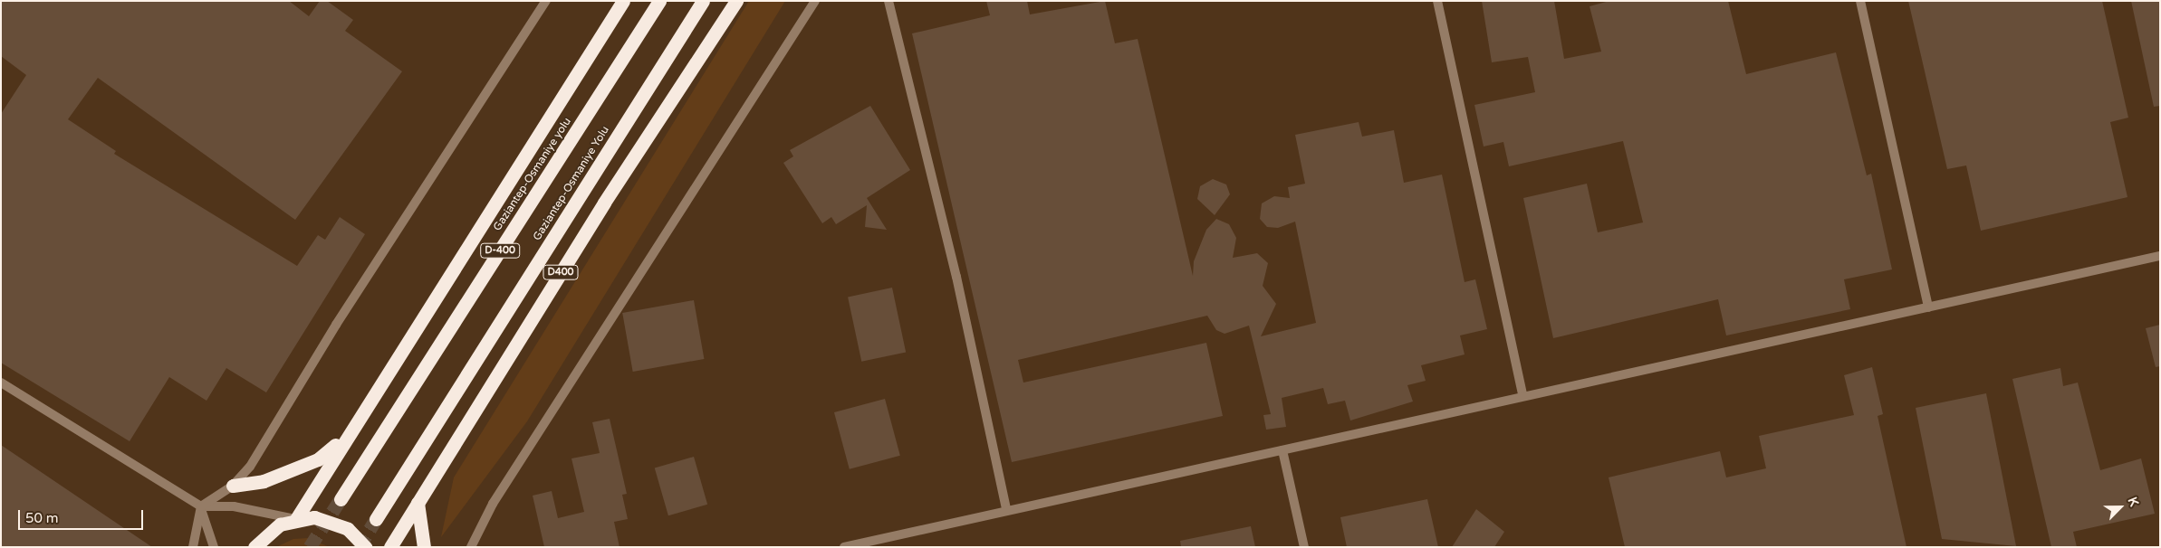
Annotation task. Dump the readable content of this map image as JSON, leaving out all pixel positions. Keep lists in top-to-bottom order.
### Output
{
  "streets": {
    "highway": [
      "Gaziantep-Osmaniye yolu",
      "Gaziantep-Osmaniye Yolu",
      "D-400",
      "D400"
    ]
  },
  "scale_bar": "50 m",
  "north": "top right"
}
